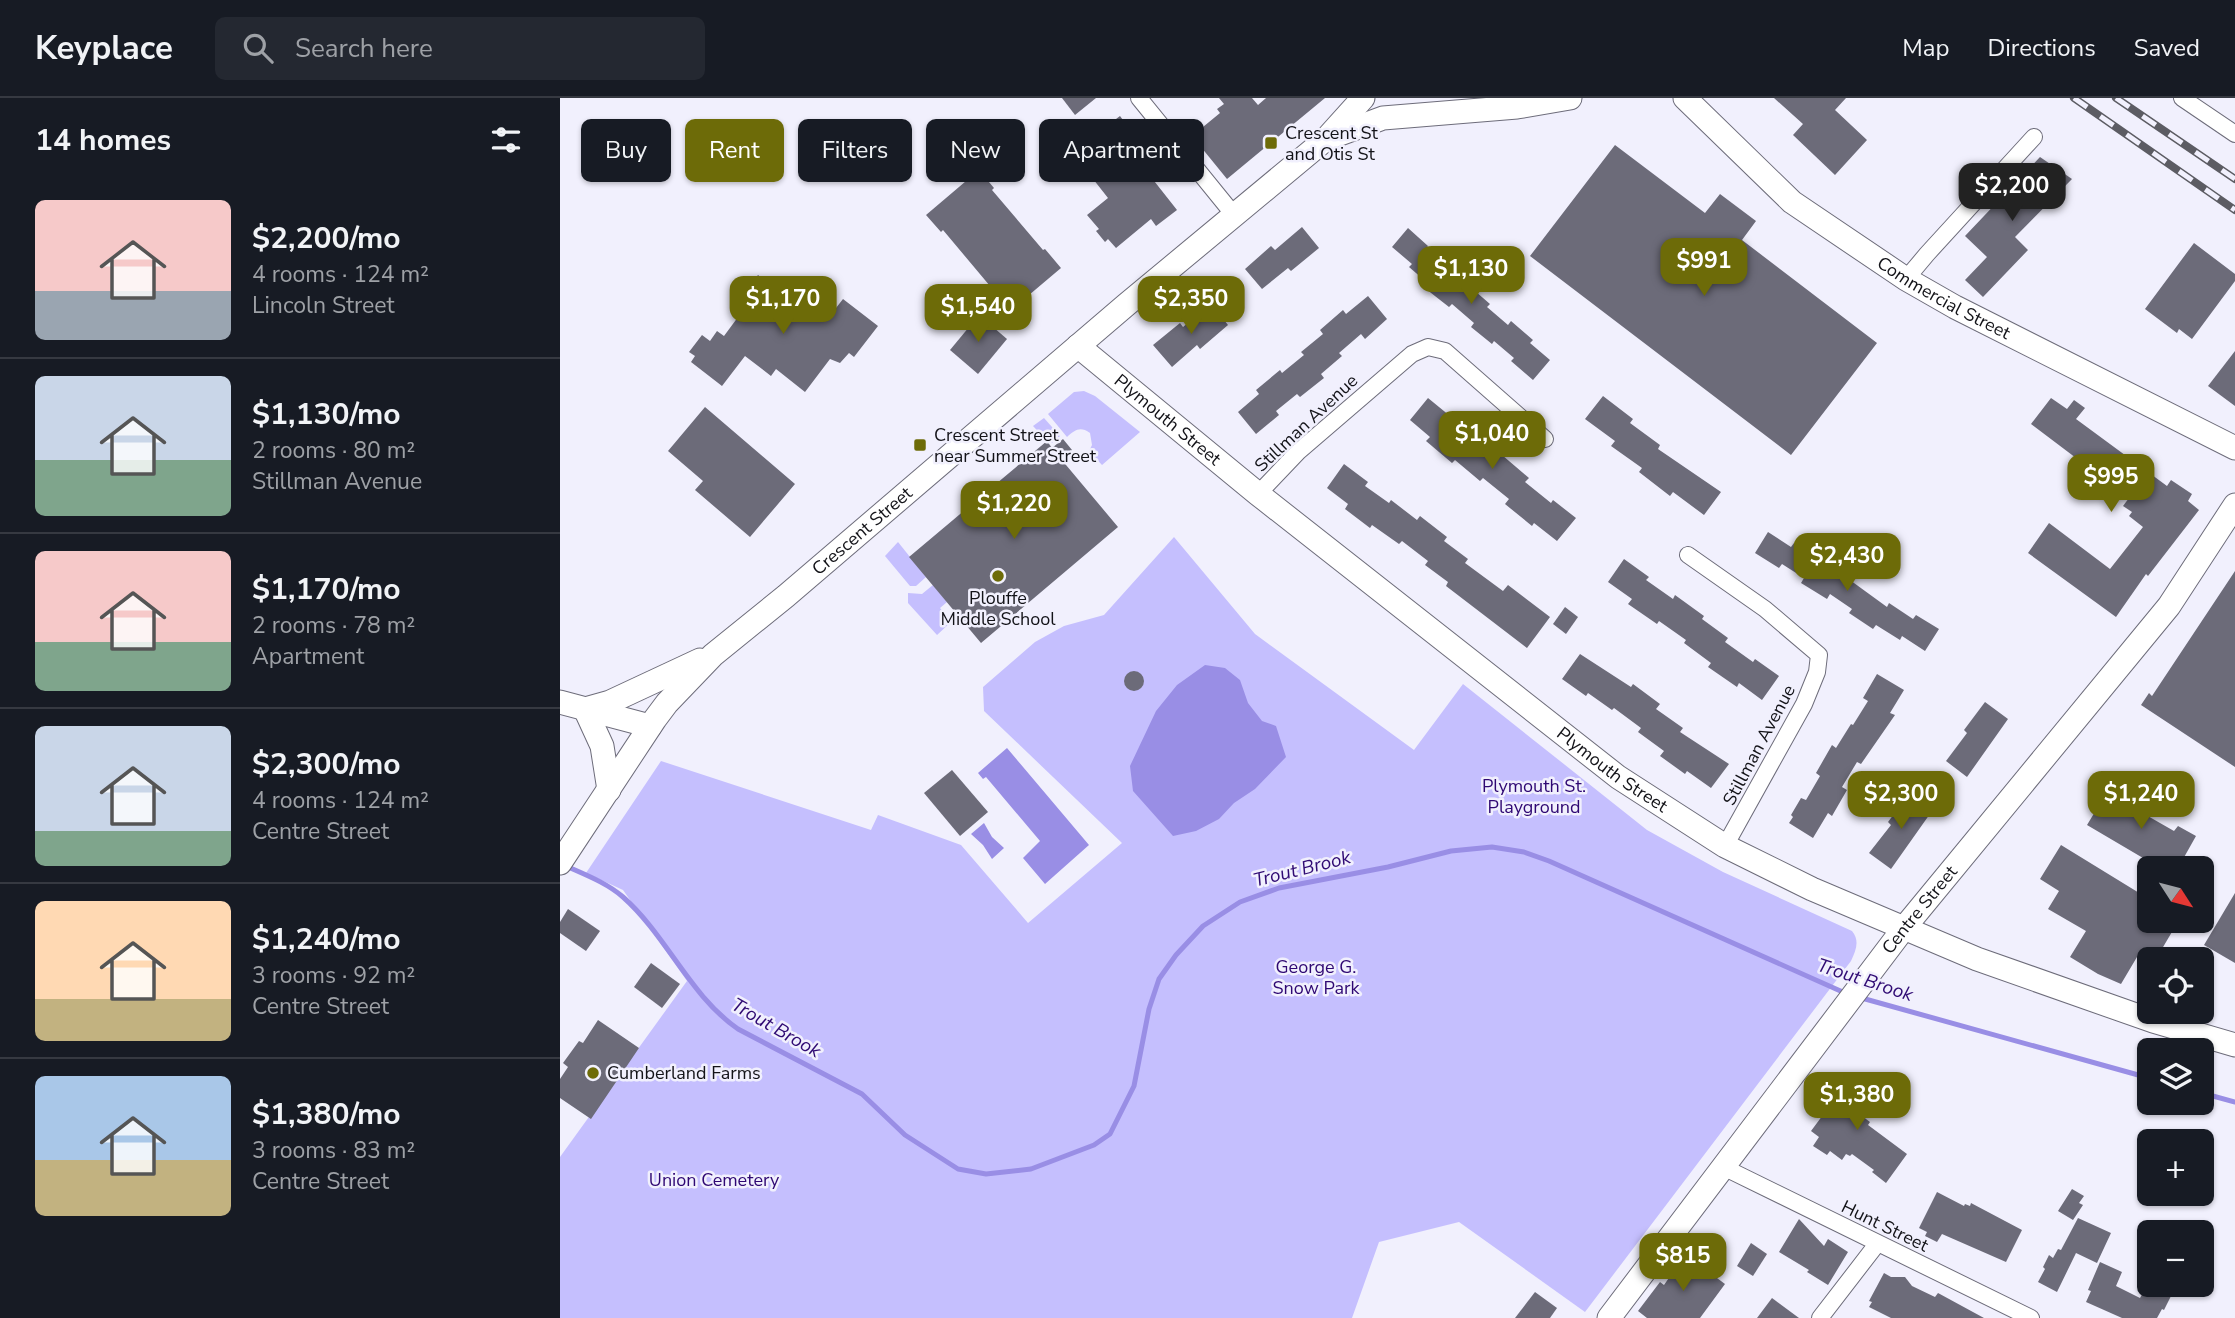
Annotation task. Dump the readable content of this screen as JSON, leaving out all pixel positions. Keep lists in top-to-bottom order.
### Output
{
  "streets": {
    "main road": [
      "Commercial Street",
      "Plymouth Street",
      "Crescent Street",
      "Centre Street"
    ],
    "street": ["Stillman Avenue", "Hunt Street"]
  },
  "crossings": [
    ["Plymouth Street", "Stillman Avenue"],
    ["Plymouth Street", "Crescent Street"],
    ["Plymouth Street", "Centre Street"],
    ["Centre Street", "Hunt Street"]
  ],
  "water": ["Trout Brook"],
  "parks": ["Plymouth St. Playground", "George G. Snow Park", "Union Cemetery"],
  "places": {
    "transit": ["Crescent St and Otis St", "Crescent Street near Summer Street"],
    "other": ["Plouffe Middle School", "Cumberland Farms"]
  },
  "north": "bottom right",
  "page": {
    "header": "Keyplace",
    "search": "Search here",
    "nav": ["Map", "Directions", "Saved"],
    "heading": "14 homes",
    "chip": [
      "Buy",
      "Rent",
      "Filters",
      "New",
      "Apartment"
    ],
    "price": [
      "$2,200",
      "$991",
      "$1,130",
      "$1,170",
      "$2,350",
      "$1,540",
      "$1,040",
      "$995",
      "$1,220",
      "$2,430",
      "$2,300",
      "$1,240",
      "$1,380",
      "$815"
    ],
    "list": [
      {
        "name": "$2,200/mo",
        "note": "4 rooms · 124 m² · Lincoln Street"
      },
      {
        "name": "$1,130/mo",
        "note": "2 rooms · 80 m² · Stillman Avenue"
      },
      {
        "name": "$1,170/mo",
        "note": "2 rooms · 78 m² · Apartment"
      },
      {
        "name": "$2,300/mo",
        "note": "4 rooms · 124 m² · Centre Street"
      },
      {
        "name": "$1,240/mo",
        "note": "3 rooms · 92 m² · Centre Street"
      },
      {
        "name": "$1,380/mo",
        "note": "3 rooms · 83 m² · Centre Street"
      }
    ],
    "map_buttons": ["+", "−"]
  }
}
